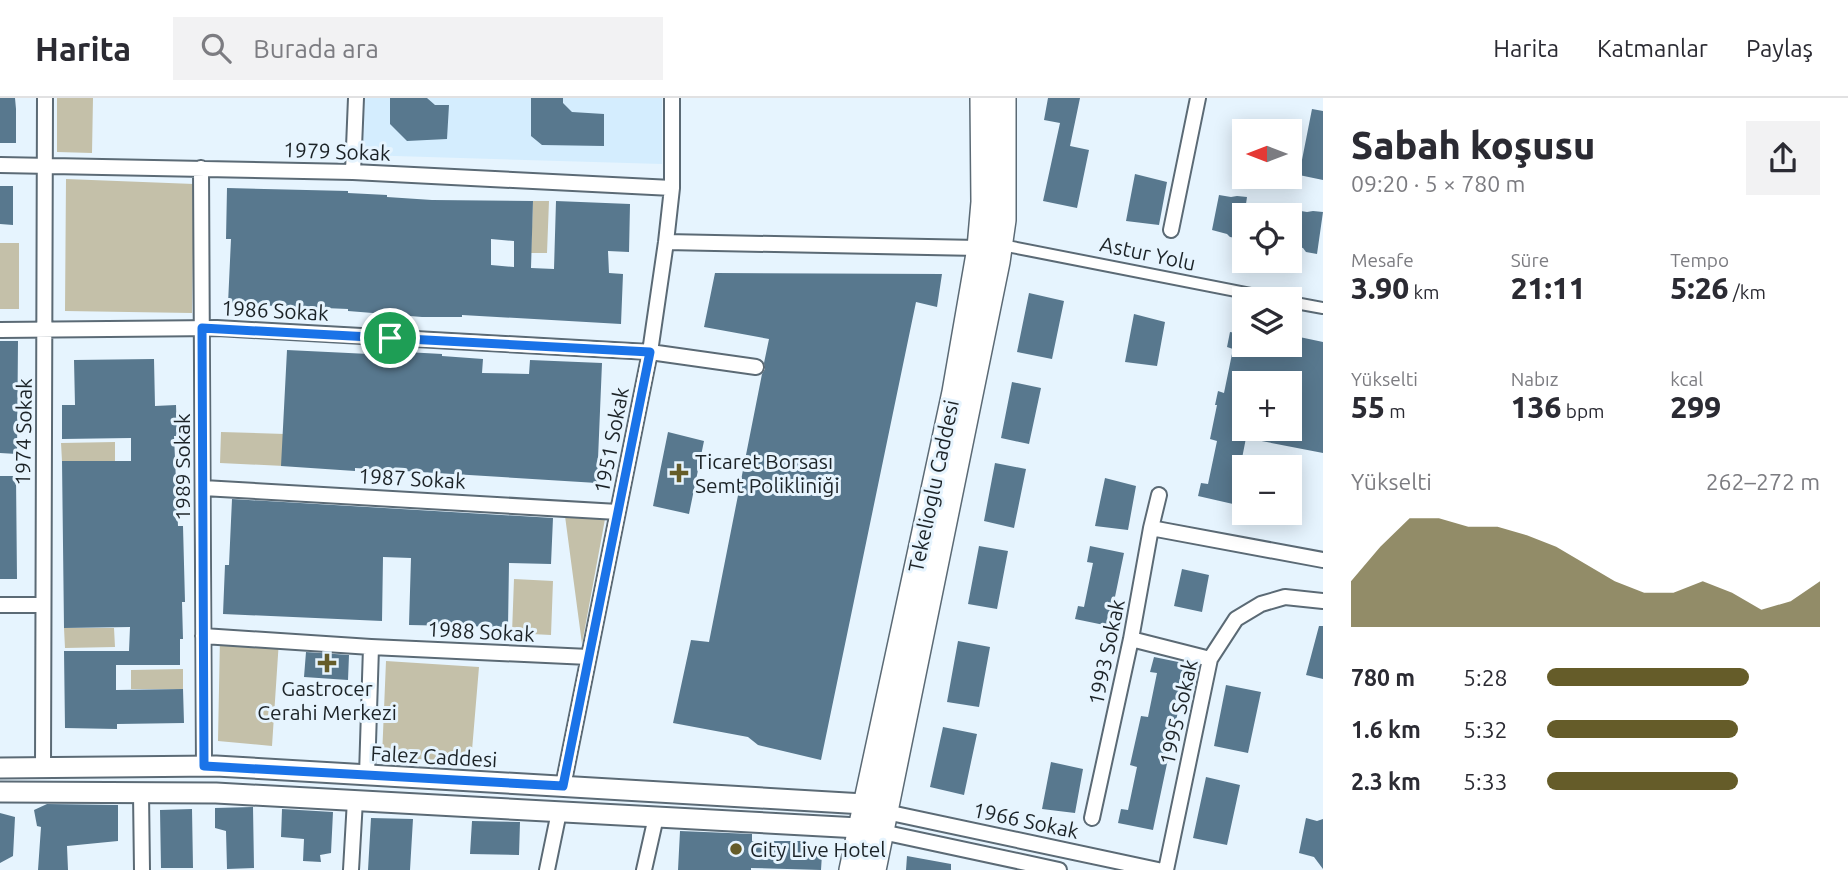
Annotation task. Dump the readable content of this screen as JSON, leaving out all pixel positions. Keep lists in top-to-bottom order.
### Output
{
  "streets": {
    "main road": ["Tekelioglu Caddesi"],
    "street": [
      "1979 Sokak",
      "Astur Yolu",
      "1986 Sokak",
      "1974 Sokak",
      "1951 Sokak",
      "1989 Sokak",
      "1987 Sokak",
      "1988 Sokak",
      "1993 Sokak",
      "1995 Sokak",
      "Falez Caddesi",
      "1966 Sokak"
    ]
  },
  "crossings": [
    ["1979 Sokak", "1974 Sokak"],
    ["1979 Sokak", "1951 Sokak"],
    ["1979 Sokak", "1989 Sokak"],
    ["1986 Sokak", "1974 Sokak"],
    ["1986 Sokak", "1951 Sokak"],
    ["1986 Sokak", "1989 Sokak"],
    ["1974 Sokak", "Falez Caddesi"],
    ["1951 Sokak", "1987 Sokak"],
    ["1951 Sokak", "1988 Sokak"],
    ["1951 Sokak", "Falez Caddesi"],
    ["1989 Sokak", "1987 Sokak"],
    ["1989 Sokak", "1988 Sokak"],
    ["1989 Sokak", "Falez Caddesi"],
    ["Tekelioglu Caddesi", "Falez Caddesi"],
    ["Tekelioglu Caddesi", "1966 Sokak"]
  ],
  "places": {
    "health": ["Ticaret Borsası Semt Polikliniği", "Gastrocer Cerahi Merkezi"],
    "other": ["City Live Hotel"]
  },
  "north": "left",
  "page": {
    "header": "Harita",
    "search": "Burada ara",
    "nav": ["Harita", "Katmanlar", "Paylaş"],
    "heading": ["Sabah koşusu", "09:20 · 5 × 780 m"],
    "map_buttons": ["+", "−"],
    "stats": [
      ["Mesafe", "3.90 km"],
      ["Süre", "21:11"],
      ["Tempo", "5:26 /km"],
      ["Yükselti", "55 m"],
      ["Nabız", "136 bpm"],
      ["kcal", "299"]
    ],
    "chart": ["Yükselti", "262–272 m"],
    "list": [
      {
        "name": "780 m",
        "note": "5:28"
      },
      {
        "name": "1.6 km",
        "note": "5:32"
      },
      {
        "name": "2.3 km",
        "note": "5:33"
      }
    ]
  }
}
